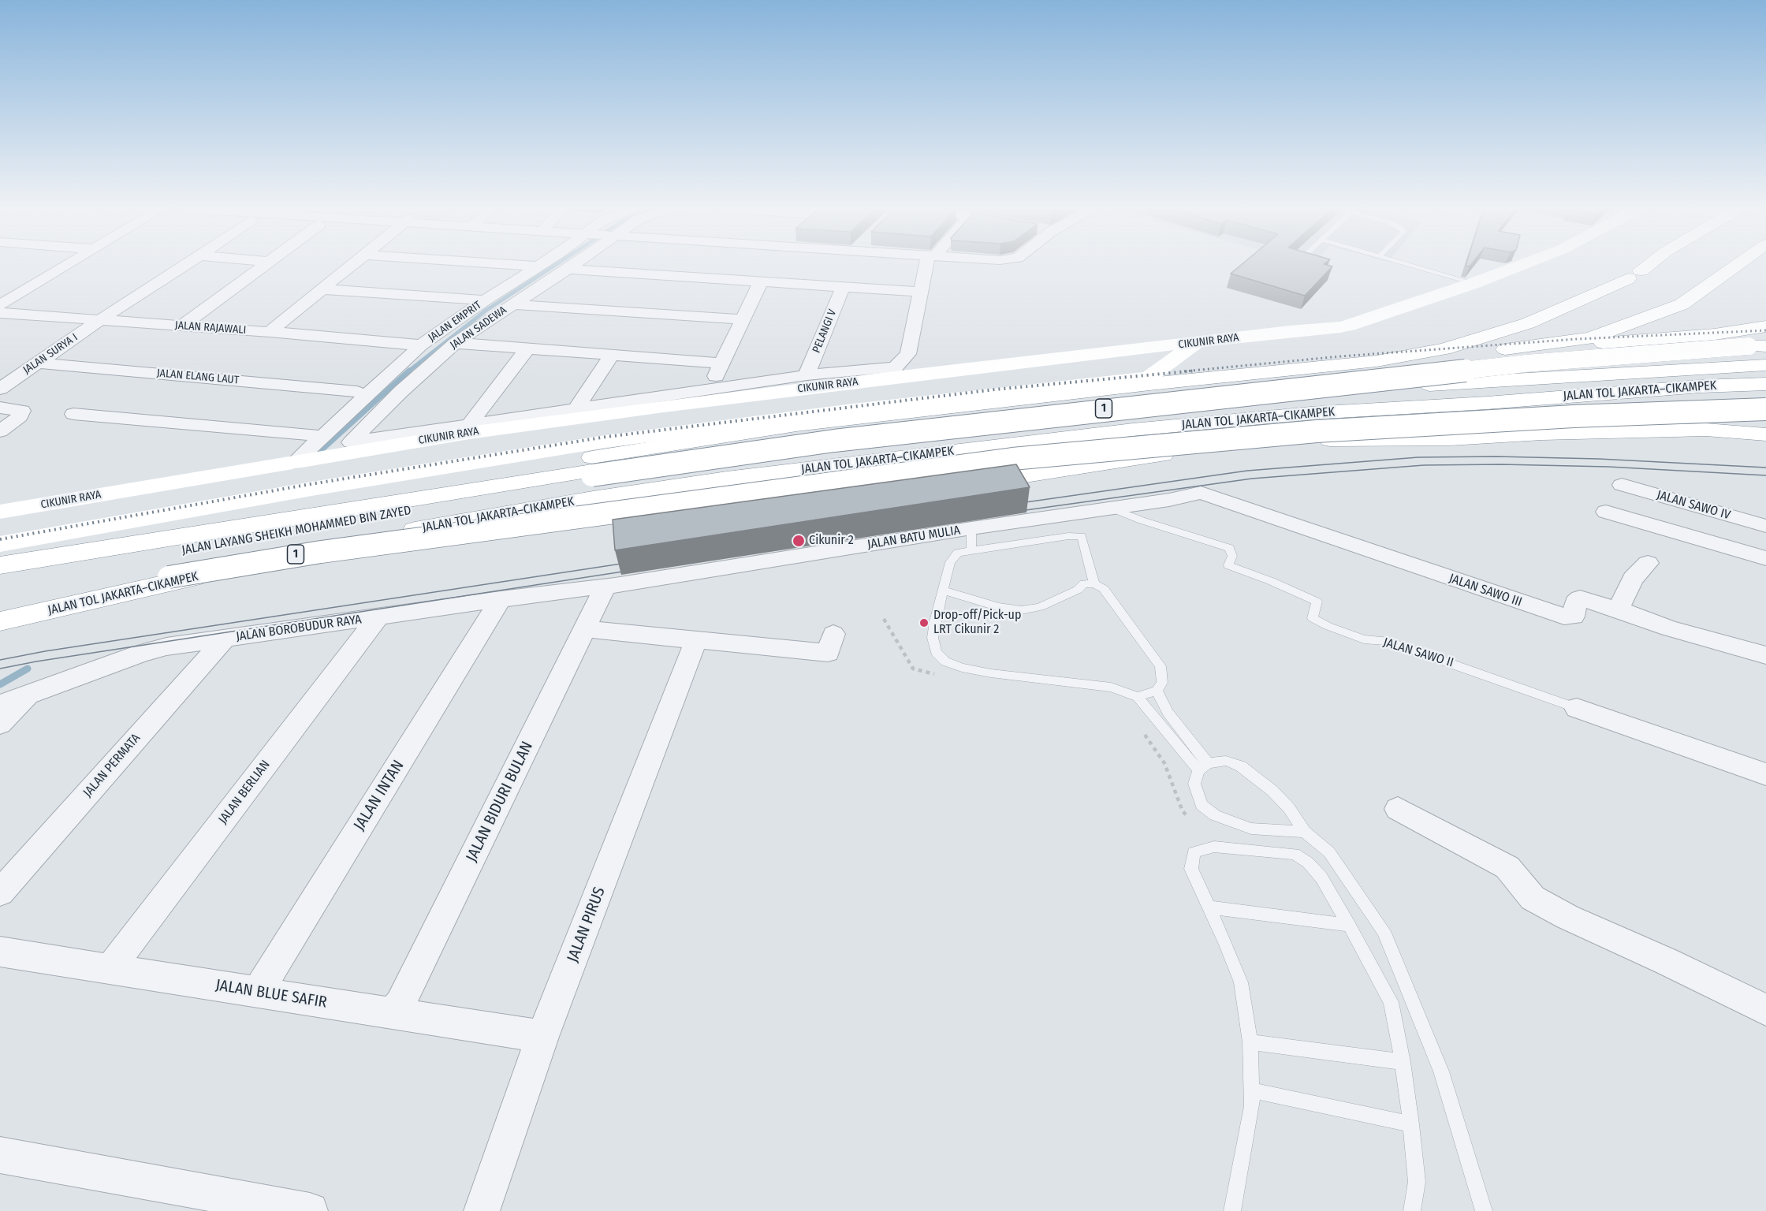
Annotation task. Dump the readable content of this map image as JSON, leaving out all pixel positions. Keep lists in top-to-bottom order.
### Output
{
  "streets": {
    "main road": [
      "CIKUNIR RAYA",
      "JALAN TOL JAKARTA–CIKAMPEK",
      "1",
      "JALAN LAYANG SHEIKH MOHAMMED BIN ZAYED"
    ],
    "street": [
      "JALAN EMPRIT",
      "JALAN RAJAWALI",
      "JALAN SADEWA",
      "PELANGI V",
      "JALAN SURYA I",
      "JALAN ELANG LAUT",
      "JALAN SAWO IV",
      "JALAN BATU MULIA",
      "JALAN SAWO III",
      "JALAN BOROBUDUR RAYA",
      "JALAN SAWO II",
      "JALAN PERMATA",
      "JALAN BERLIAN",
      "JALAN INTAN",
      "JALAN BIDURI BULAN",
      "JALAN PIRUS",
      "JALAN BLUE SAFIR"
    ]
  },
  "crossings": [
    ["JALAN EMPRIT", "JALAN RAJAWALI"],
    ["JALAN EMPRIT", "CIKUNIR RAYA"],
    ["JALAN RAJAWALI", "JALAN SURYA I"],
    ["JALAN SURYA I", "JALAN ELANG LAUT"],
    ["JALAN BATU MULIA", "JALAN SAWO III"],
    ["JALAN BATU MULIA", "JALAN BOROBUDUR RAYA"],
    ["JALAN BATU MULIA", "JALAN SAWO II"],
    ["JALAN BATU MULIA", "JALAN BIDURI BULAN"],
    ["JALAN BOROBUDUR RAYA", "JALAN PERMATA"],
    ["JALAN BOROBUDUR RAYA", "JALAN BERLIAN"],
    ["JALAN BOROBUDUR RAYA", "JALAN INTAN"],
    ["JALAN BOROBUDUR RAYA", "JALAN BIDURI BULAN"],
    ["JALAN BERLIAN", "JALAN BLUE SAFIR"],
    ["JALAN INTAN", "JALAN BLUE SAFIR"],
    ["JALAN BIDURI BULAN", "JALAN BLUE SAFIR"],
    ["JALAN PIRUS", "JALAN BLUE SAFIR"]
  ],
  "places": ["Cikunir 2", "Drop-off/Pick-up LRT Cikunir 2"]
}
